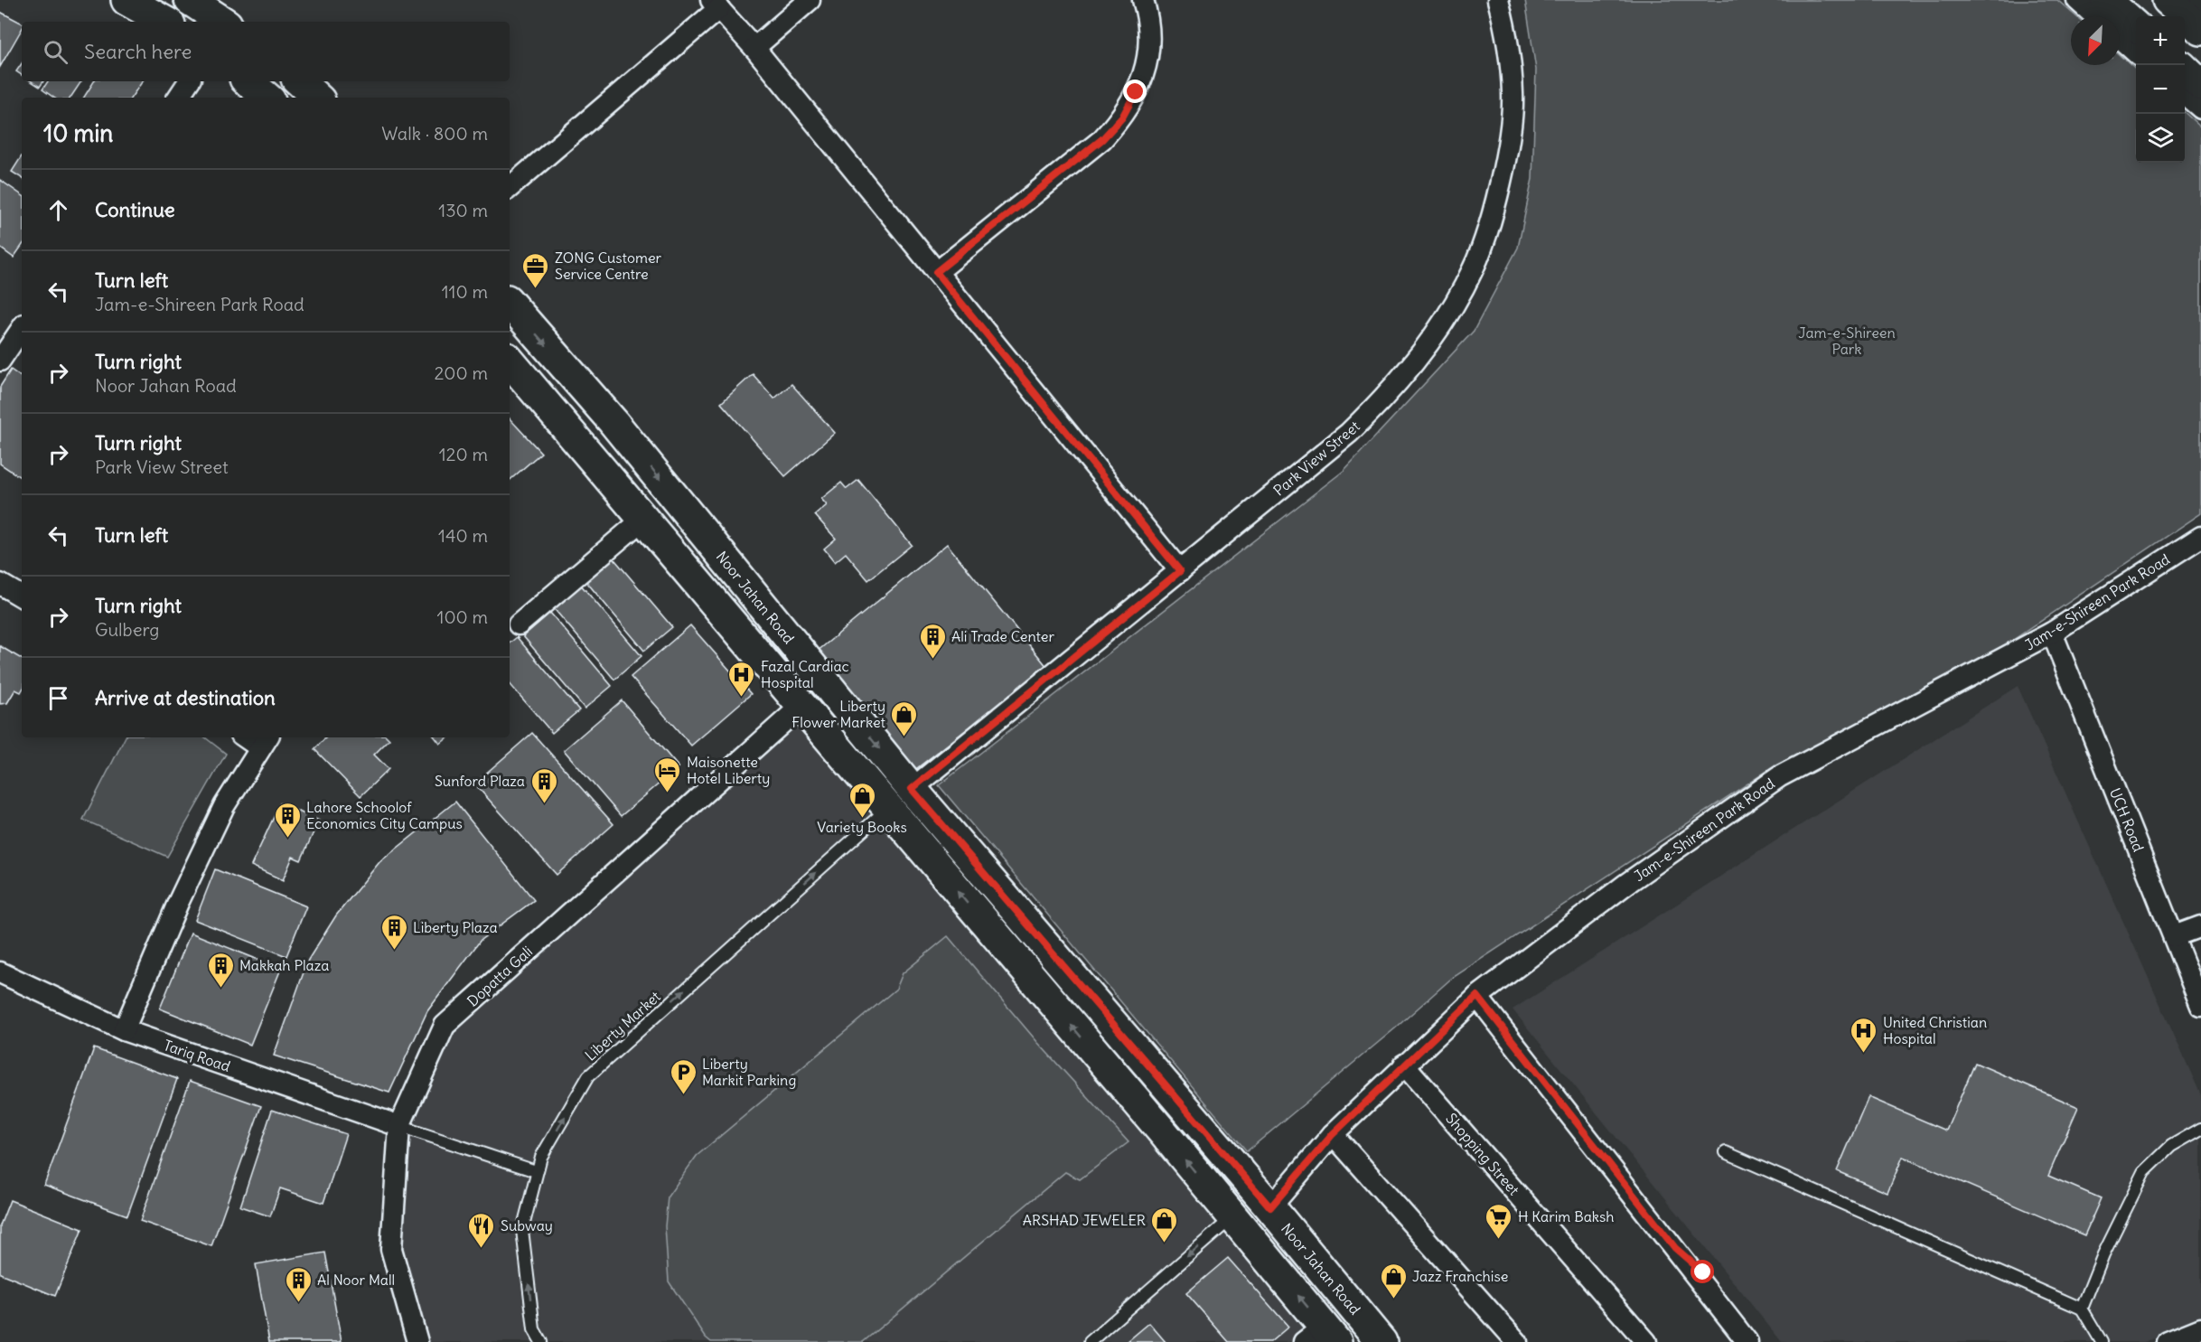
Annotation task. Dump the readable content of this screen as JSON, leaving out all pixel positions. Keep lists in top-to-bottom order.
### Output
{
  "streets": {
    "street": [
      "Park View Street",
      "Noor Jahan Road",
      "Jam-e-Shireen Park Road",
      "UCH Road",
      "Dopatta Gali",
      "Tariq Road",
      "Shopping Street"
    ],
    "lane": ["Liberty Market"]
  },
  "crossings": [
    ["Park View Street", "Noor Jahan Road"],
    ["Noor Jahan Road", "Jam-e-Shireen Park Road"],
    ["Jam-e-Shireen Park Road", "UCH Road"],
    ["Jam-e-Shireen Park Road", "Shopping Street"],
    ["Dopatta Gali", "Tariq Road"]
  ],
  "one_way": ["Liberty Market"],
  "parks": ["Jam-e-Shireen Park"],
  "places": {
    "office": ["ZONG Customer Service Centre"],
    "building": [
      "Ali Trade Center",
      "Sunford Plaza",
      "Lahore Schoolof Economics City Campus",
      "Liberty Plaza",
      "Makkah Plaza",
      "Al Noor Mall"
    ],
    "hospital": ["Fazal Cardiac Hospital", "United Christian Hospital"],
    "shop": [
      "Liberty Flower Market",
      "Variety Books",
      "ARSHAD JEWELER",
      "Jazz Franchise"
    ],
    "hotel": ["Maisonette Hotel Liberty"],
    "parking": ["Liberty Markit Parking"],
    "supermarket": ["H Karim Baksh"],
    "restaurant": ["Subway"]
  },
  "north": "bottom left",
  "page": {
    "map_buttons": ["+", "−"],
    "search": "Search here",
    "heading": ["10 min", "Walk · 800 m"],
    "list": [
      ["Continue", "130 m"],
      ["Turn left", "Jam-e-Shireen Park Road", "110 m"],
      ["Turn right", "Noor Jahan Road", "200 m"],
      ["Turn right", "Park View Street", "120 m"],
      ["Turn left", "140 m"],
      ["Turn right", "Gulberg", "100 m"],
      "Arrive at destination"
    ]
  }
}
